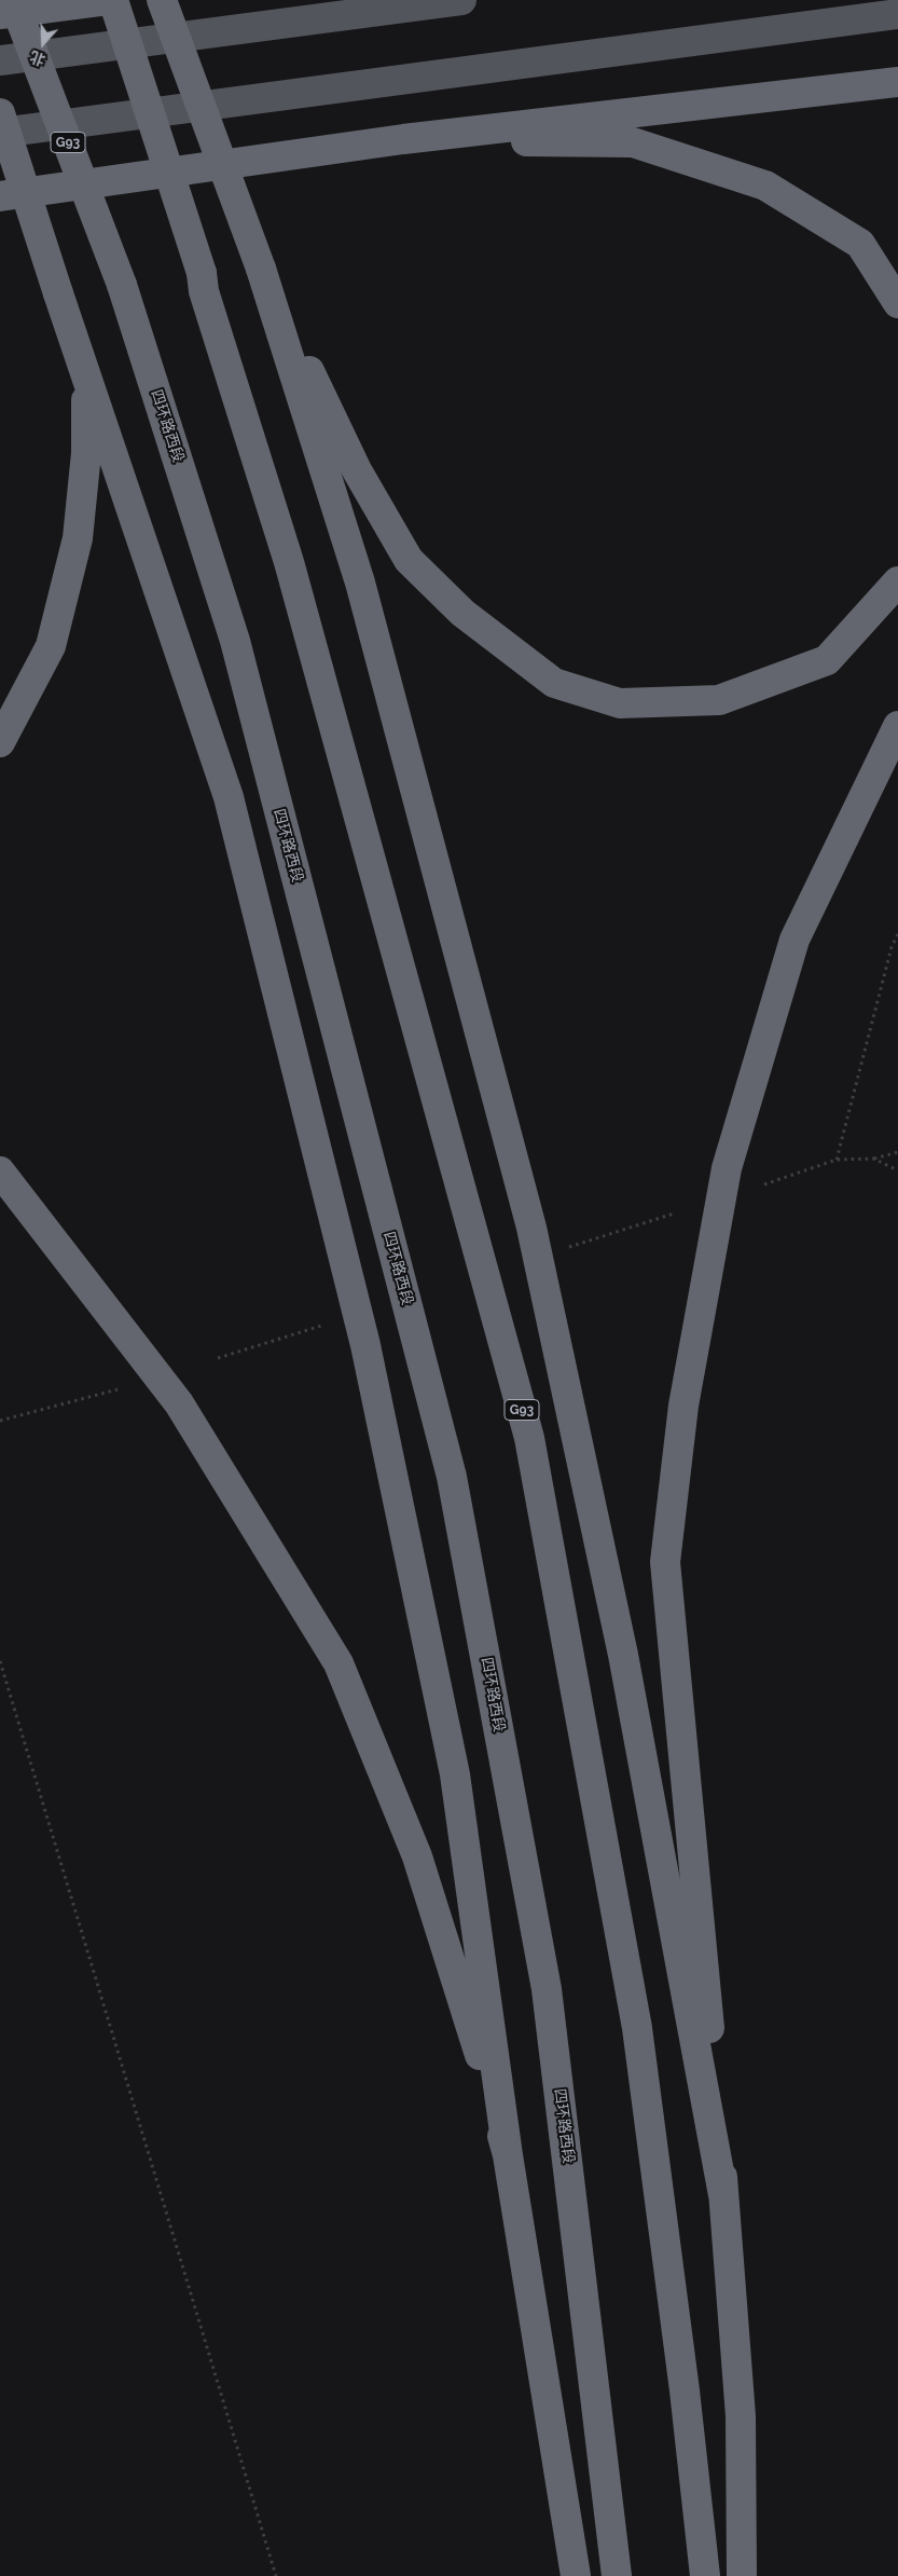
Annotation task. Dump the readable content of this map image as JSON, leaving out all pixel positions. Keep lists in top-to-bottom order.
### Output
{
  "streets": {
    "highway": ["G93", "四环路西段"]
  },
  "north": "bottom"
}
